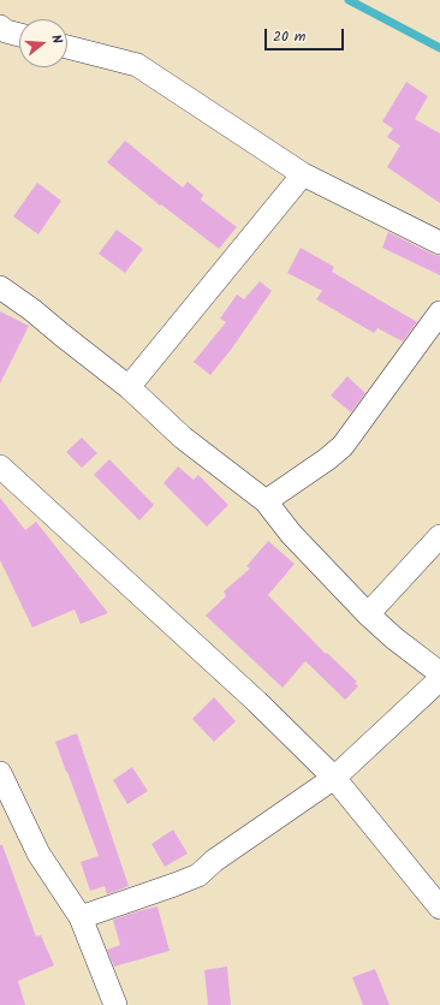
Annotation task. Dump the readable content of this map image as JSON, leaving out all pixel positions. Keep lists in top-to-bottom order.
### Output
{
  "scale_bar": "20 m",
  "north": "right"
}
